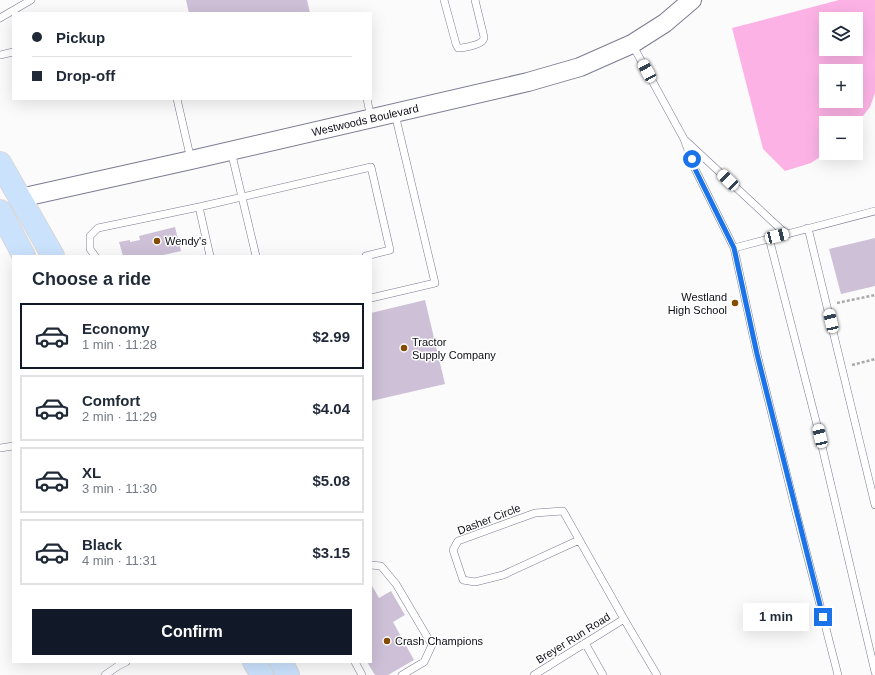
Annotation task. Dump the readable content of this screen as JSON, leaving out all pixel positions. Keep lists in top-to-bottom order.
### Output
{
  "streets": {
    "street": ["Westwoods Boulevard"],
    "lane": ["Dasher Circle", "Breyer Run Road"]
  },
  "crossings": [
    ["Dasher Circle", "Breyer Run Road"]
  ],
  "places": [
    "Wendy's",
    "Westland High School",
    "Tractor Supply Company",
    "Crash Champions"
  ],
  "page": {
    "map_buttons": ["+", "−"],
    "banner": ["Pickup", "Drop-off"],
    "heading": "Choose a ride",
    "list": [
      {
        "name": "Economy",
        "note": "1 min · 11:28",
        "value": "$2.99"
      },
      {
        "name": "Comfort",
        "note": "2 min · 11:29",
        "value": "$4.04"
      },
      {
        "name": "XL",
        "note": "3 min · 11:30",
        "value": "$5.08"
      },
      {
        "name": "Black",
        "note": "4 min · 11:31",
        "value": "$3.15"
      }
    ],
    "buttons": "Confirm",
    "bubble": "1 min"
  }
}
